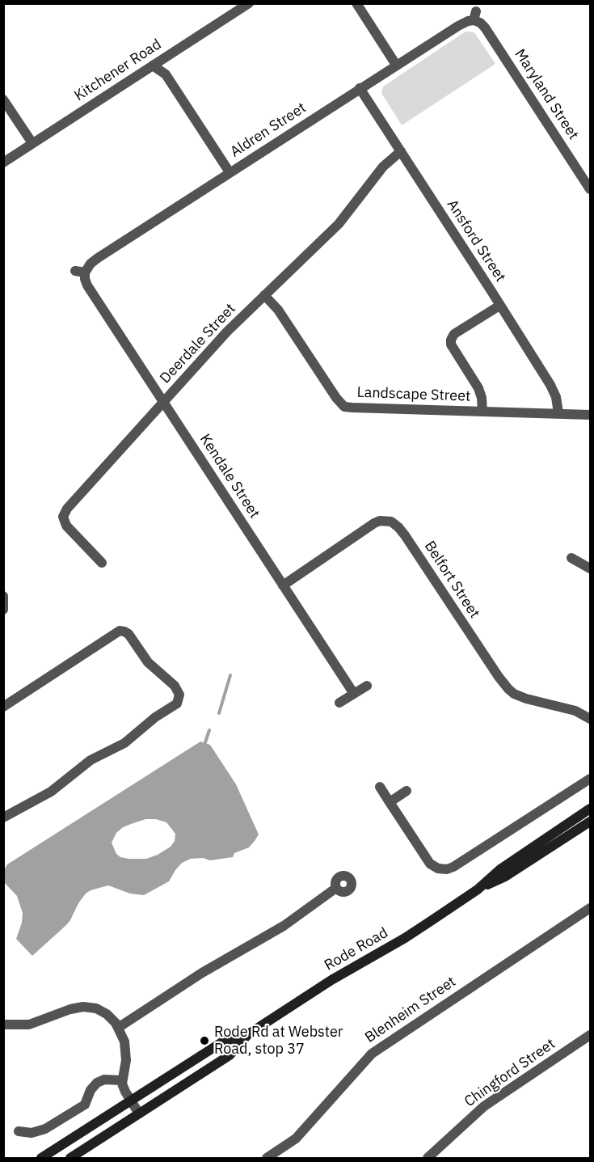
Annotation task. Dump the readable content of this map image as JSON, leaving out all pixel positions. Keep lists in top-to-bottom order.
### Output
{
  "streets": {
    "main road": ["Rode Road"],
    "street": [
      "Kitchener Road",
      "Maryland Street",
      "Aldren Street",
      "Ansford Street",
      "Deerdale Street",
      "Landscape Street",
      "Kendale Street",
      "Belfort Street",
      "Blenheim Street",
      "Chingford Street"
    ]
  },
  "crossings": [
    ["Maryland Street", "Aldren Street"],
    ["Aldren Street", "Ansford Street"],
    ["Aldren Street", "Kendale Street"],
    ["Ansford Street", "Deerdale Street"],
    ["Ansford Street", "Landscape Street"],
    ["Deerdale Street", "Landscape Street"],
    ["Deerdale Street", "Kendale Street"],
    ["Kendale Street", "Belfort Street"]
  ],
  "places": ["Rode Rd at Webster Road, stop 37"]
}
